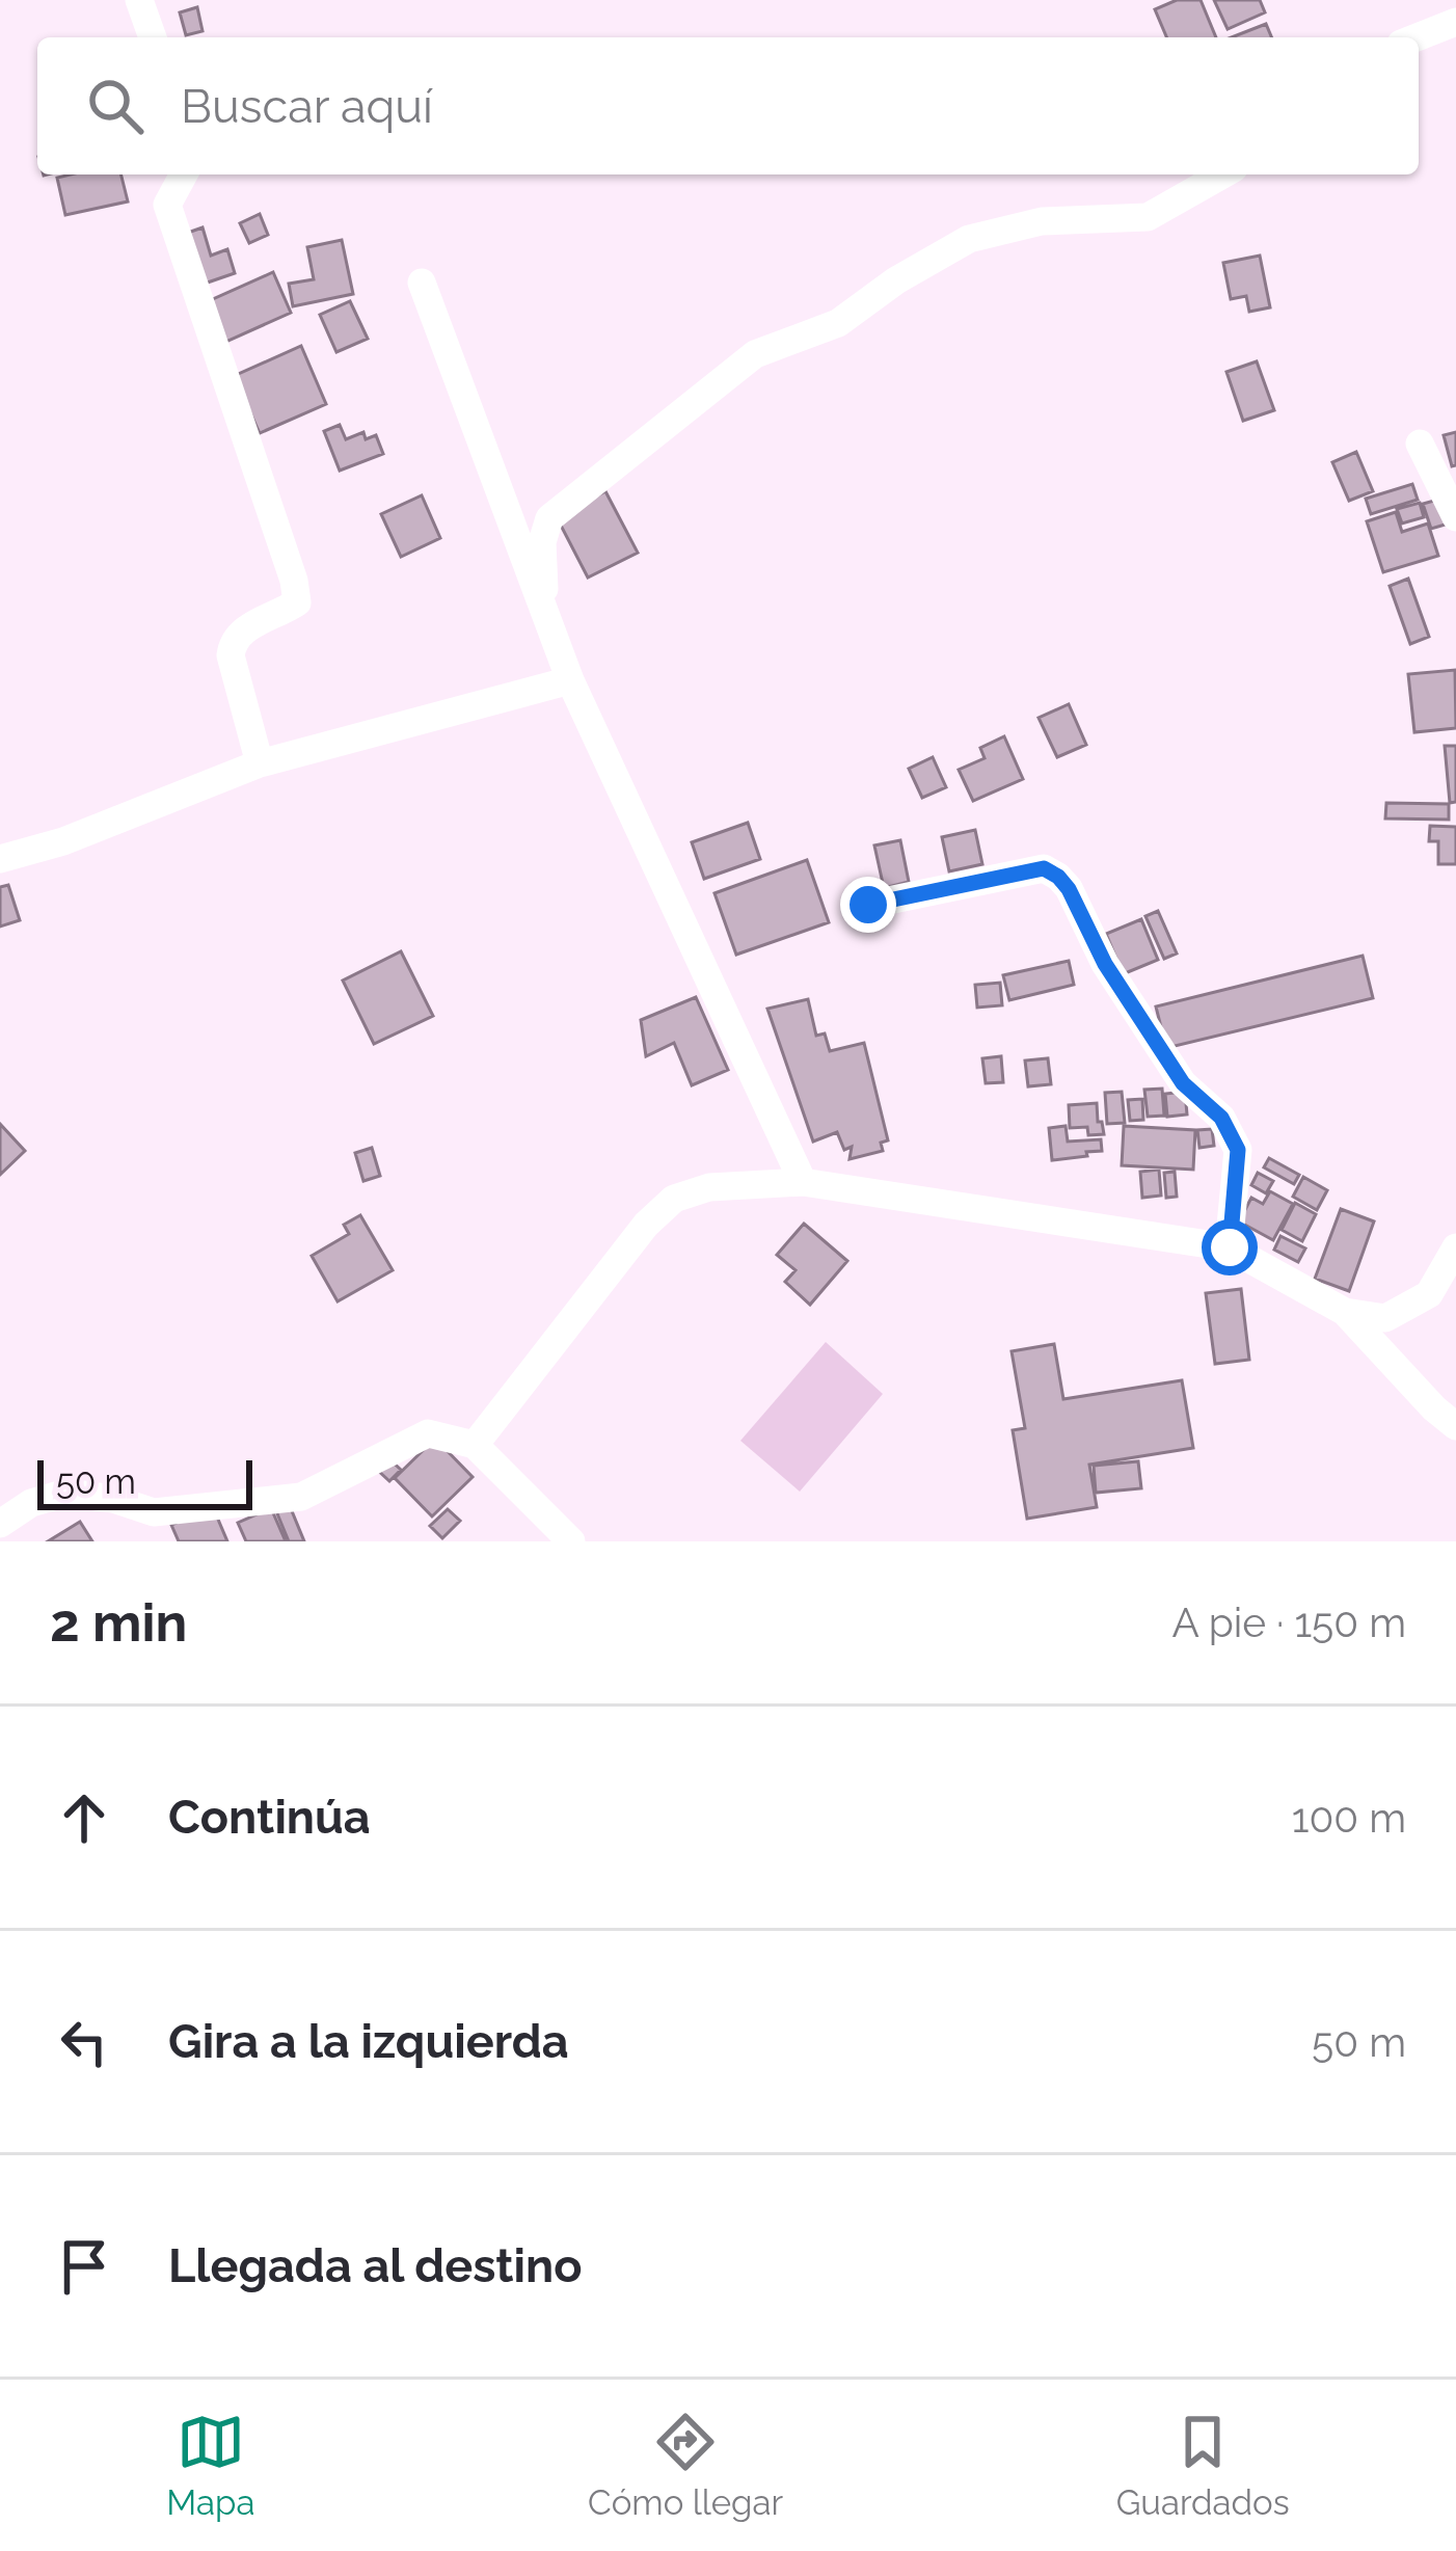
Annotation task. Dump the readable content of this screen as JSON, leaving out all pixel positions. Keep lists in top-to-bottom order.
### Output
{
  "scale_bar": "50 m",
  "page": {
    "search": "Buscar aquí",
    "scale": "50 m",
    "heading": ["2 min", "A pie · 150 m"],
    "list": [
      ["Continúa", "100 m"],
      ["Gira a la izquierda", "50 m"],
      "Llegada al destino"
    ],
    "nav": ["Mapa", "Cómo llegar", "Guardados"]
  }
}
